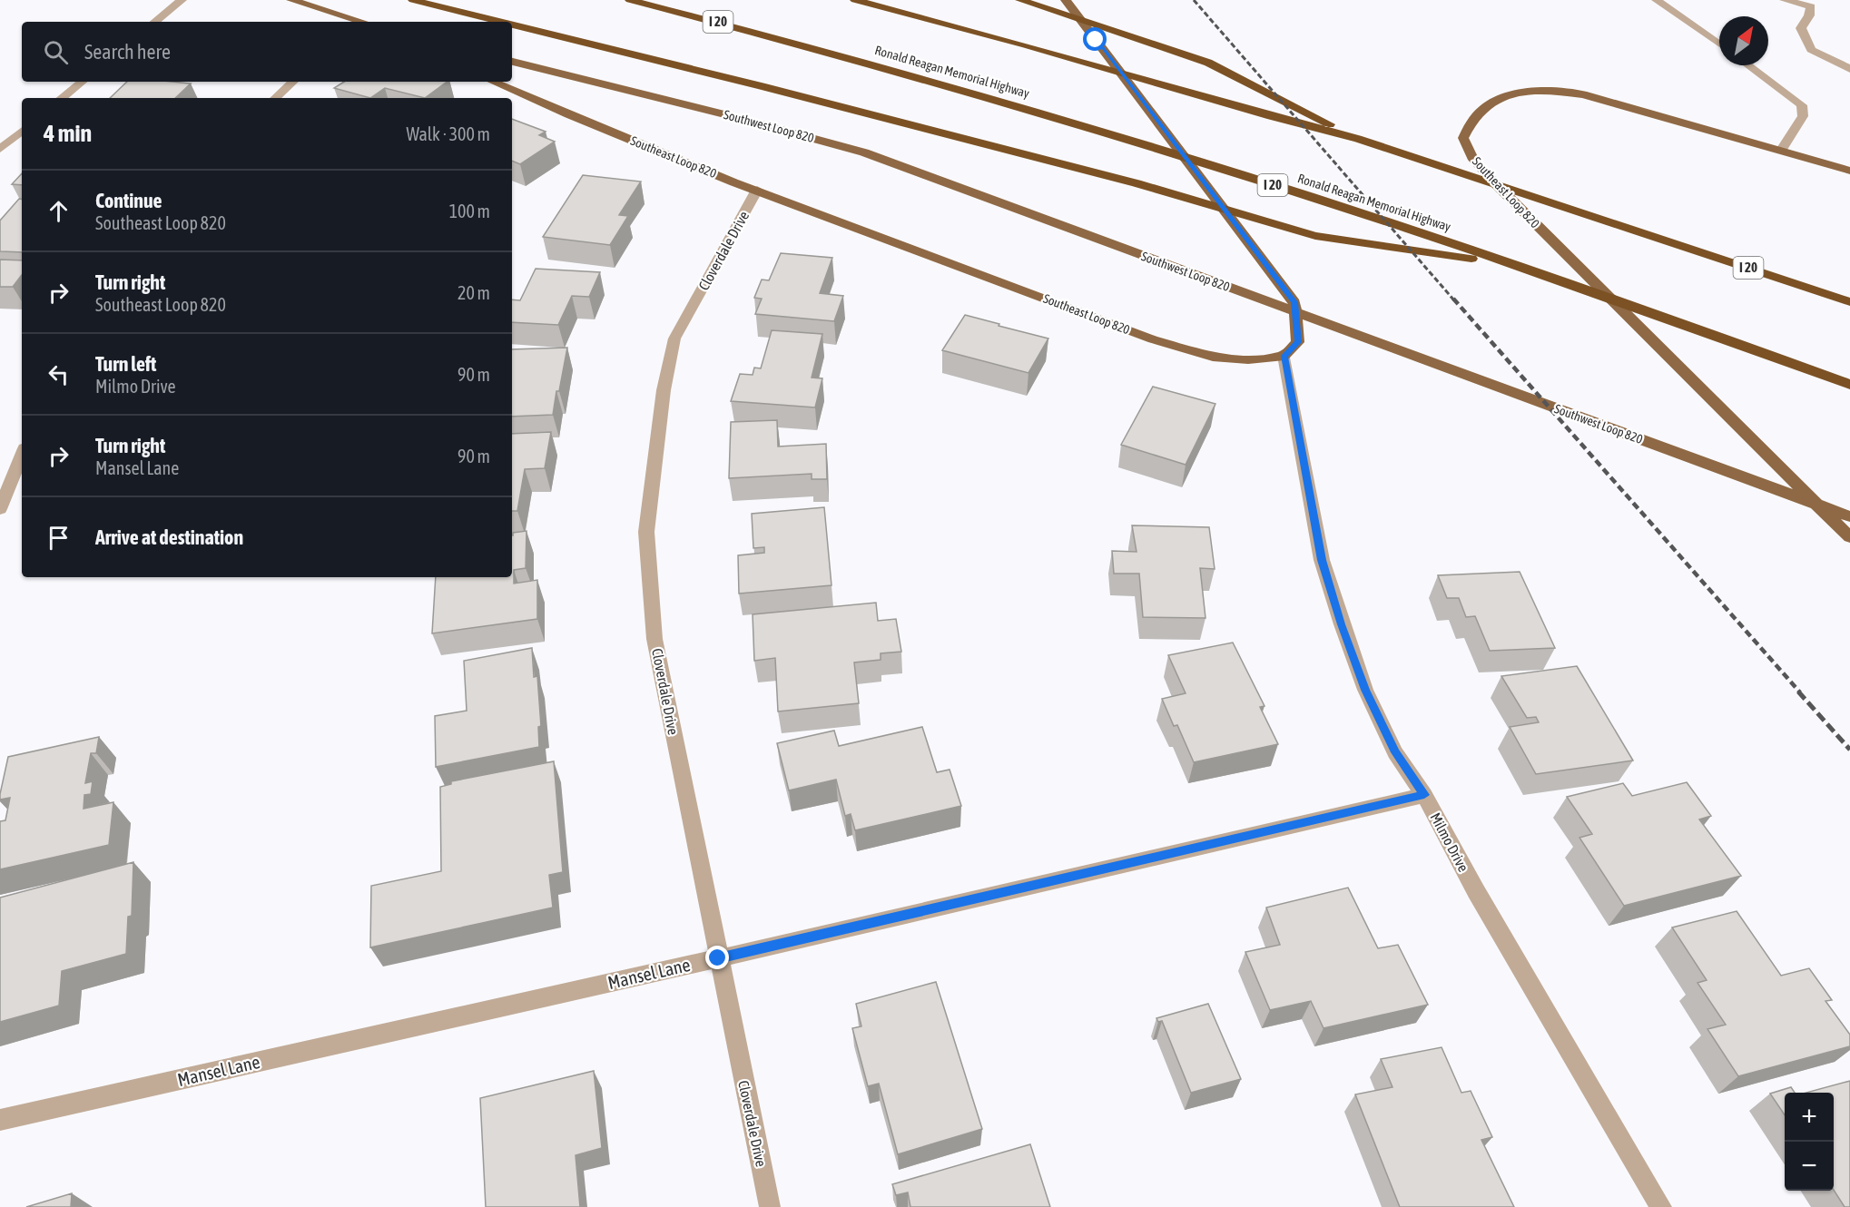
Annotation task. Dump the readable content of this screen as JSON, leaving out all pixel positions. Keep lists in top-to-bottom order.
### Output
{
  "streets": {
    "highway": ["I 20", "Ronald Reagan Memorial Highway"],
    "main road": ["Southwest Loop 820", "Southeast Loop 820"],
    "street": ["Cloverdale Drive", "Milmo Drive", "Mansel Lane"]
  },
  "crossings": [
    ["Southeast Loop 820", "Cloverdale Drive"],
    ["Southeast Loop 820", "Milmo Drive"],
    ["Cloverdale Drive", "Mansel Lane"],
    ["Milmo Drive", "Mansel Lane"]
  ],
  "north": "top right",
  "page": {
    "search": "Search here",
    "heading": ["4 min", "Walk · 300 m"],
    "list": [
      ["Continue", "Southeast Loop 820", "100 m"],
      ["Turn right", "Southeast Loop 820", "20 m"],
      ["Turn left", "Milmo Drive", "90 m"],
      ["Turn right", "Mansel Lane", "90 m"],
      "Arrive at destination"
    ],
    "map_buttons": ["+", "−"]
  }
}
